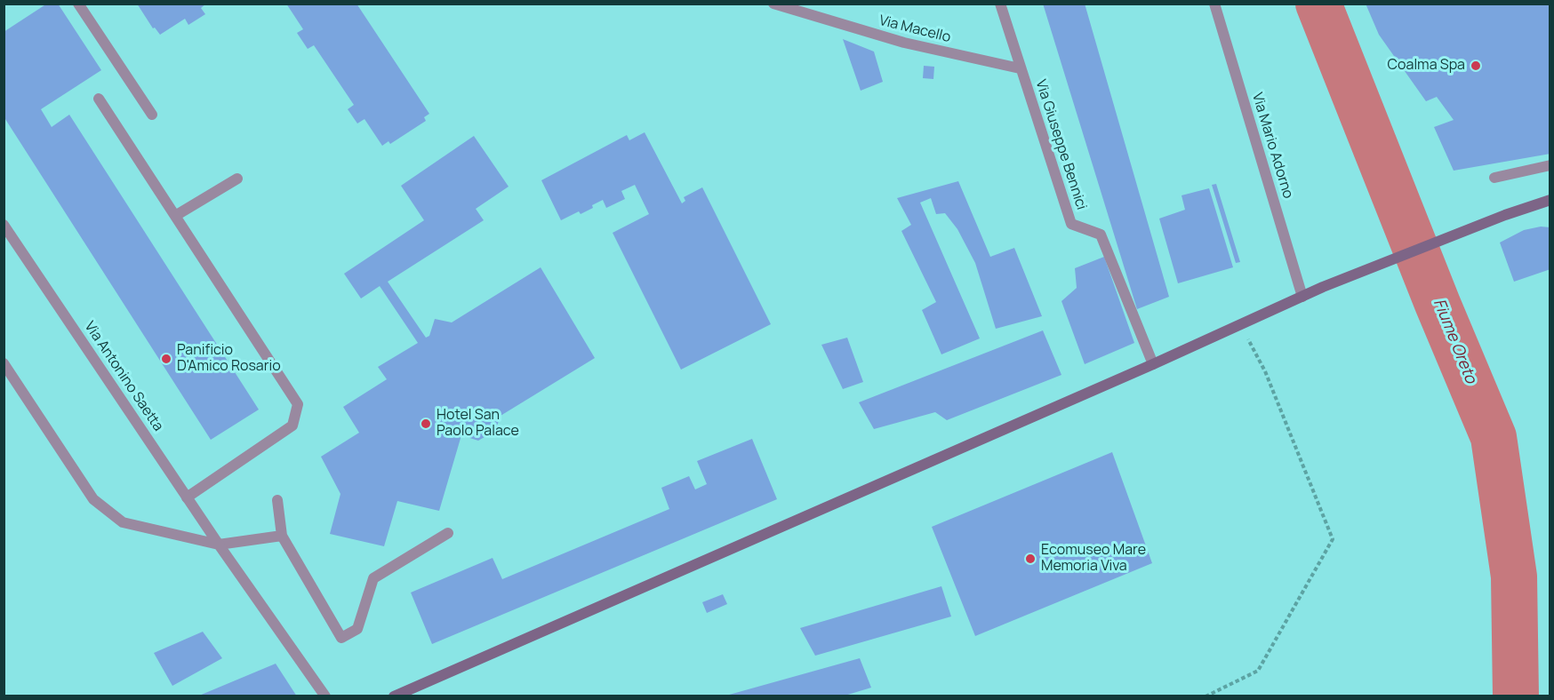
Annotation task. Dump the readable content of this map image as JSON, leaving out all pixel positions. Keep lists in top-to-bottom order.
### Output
{
  "streets": {
    "street": [
      "Via Macello",
      "Via Giuseppe Bennici",
      "Via Mario Adorno",
      "Via Antonino Saetta"
    ]
  },
  "crossings": [
    ["Via Macello", "Via Giuseppe Bennici"]
  ],
  "water": ["Fiume Oreto"],
  "places": [
    "Coalma Spa",
    "Panificio D'Amico Rosario",
    "Hotel San Paolo Palace",
    "Ecomuseo Mare Memoria Viva"
  ]
}
